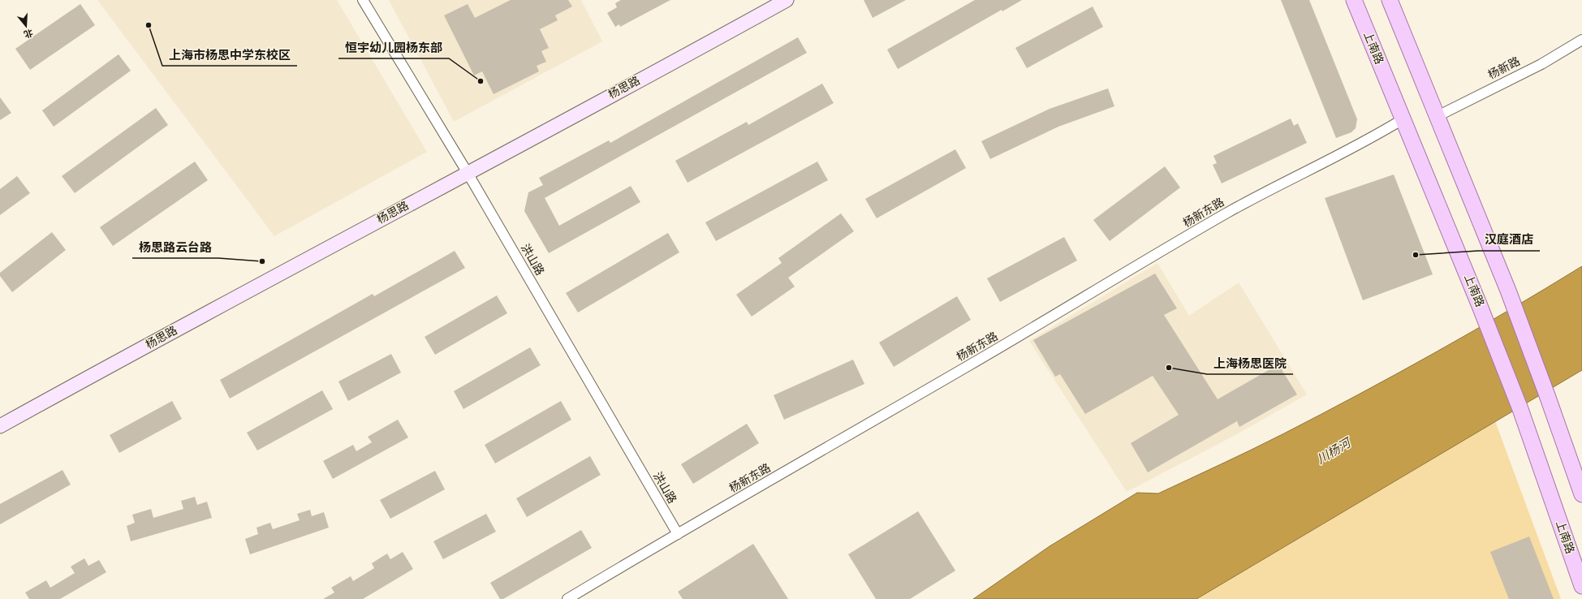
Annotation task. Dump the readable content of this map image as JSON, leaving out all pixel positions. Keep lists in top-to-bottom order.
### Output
{
  "streets": {
    "main road": ["上南路"],
    "street": [
      "杨新路",
      "杨思路",
      "杨新东路",
      "洪山路"
    ]
  },
  "crossings": [
    ["上南路", "杨新东路"],
    ["杨思路", "洪山路"],
    ["杨新东路", "洪山路"]
  ],
  "water": ["川杨河"],
  "places": [
    "上海市杨思中学东校区",
    "恒宇幼儿园杨东部",
    "汉庭酒店",
    "杨思路云台路",
    "上海杨思医院"
  ],
  "north": "bottom"
}
